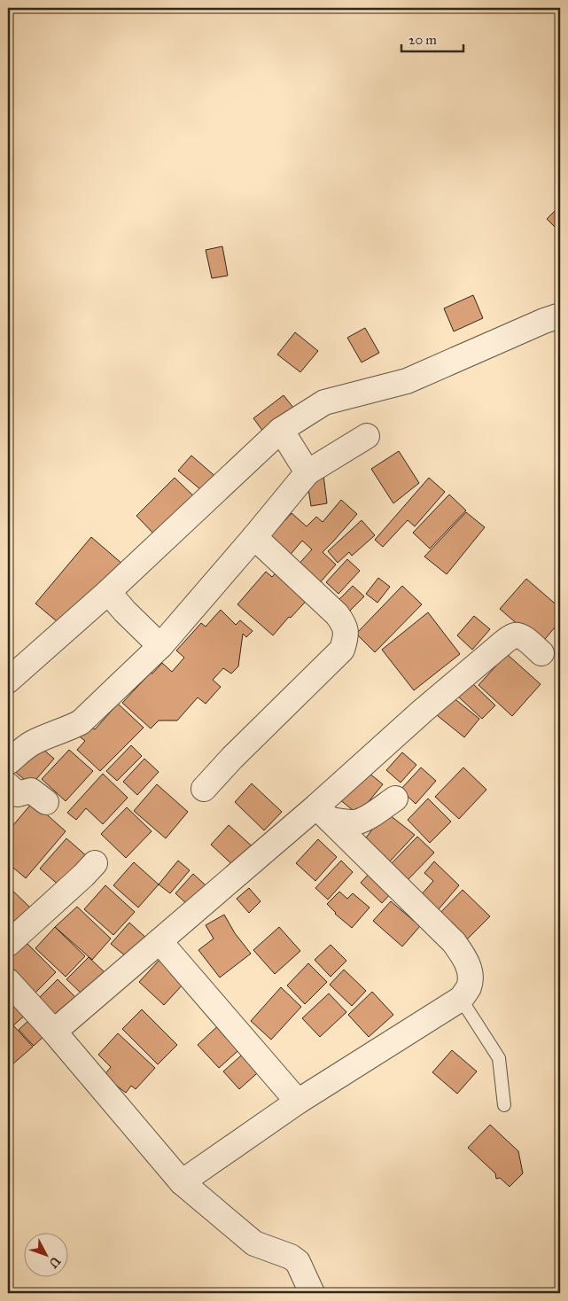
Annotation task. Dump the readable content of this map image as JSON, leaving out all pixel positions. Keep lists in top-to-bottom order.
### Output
{
  "scale_bar": "20 m",
  "north": "bottom right"
}
